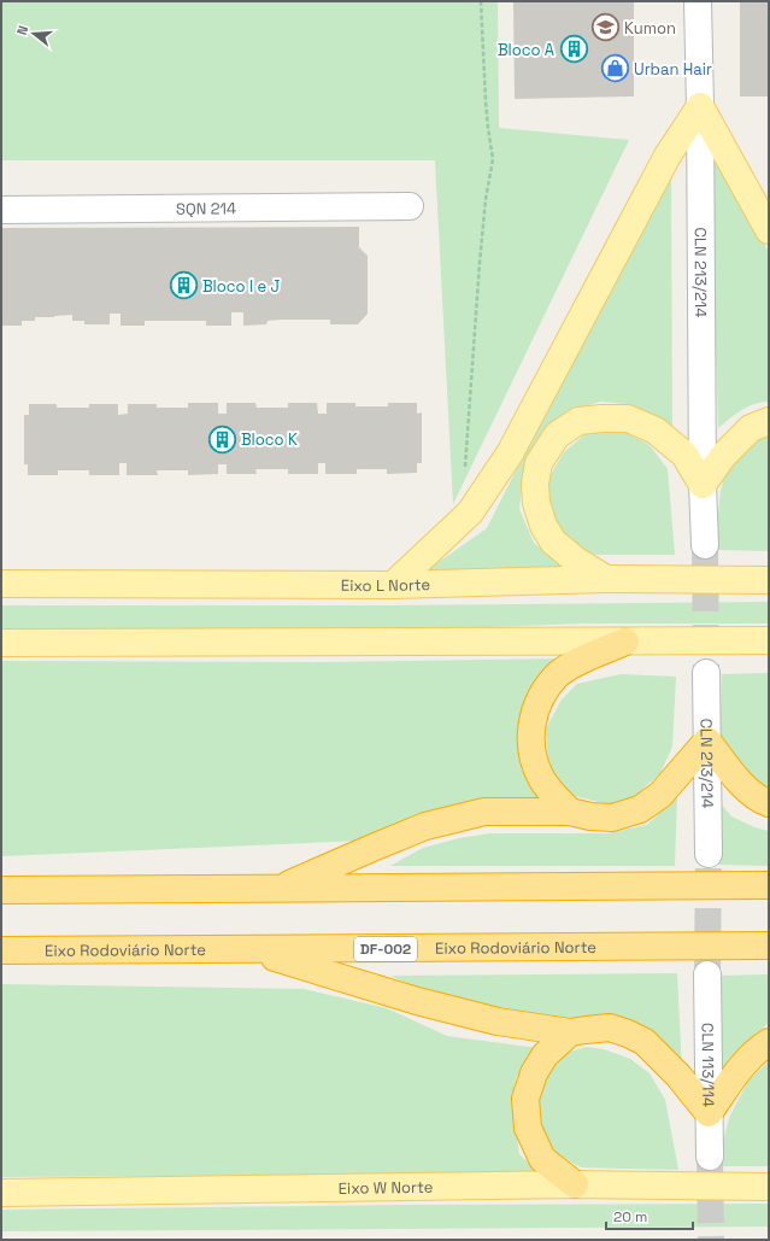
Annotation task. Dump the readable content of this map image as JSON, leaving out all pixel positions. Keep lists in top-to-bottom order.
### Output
{
  "streets": {
    "highway": ["Eixo Rodoviário Norte", "DF-002"],
    "main road": ["Eixo L Norte", "Eixo W Norte"],
    "street": ["SQN 214", "CLN 213/214", "CLN 113/114"]
  },
  "places": {
    "school or university": ["Kumon"],
    "building": ["Bloco A", "Bloco I e J", "Bloco K"],
    "shop": ["Urban Hair"]
  },
  "scale_bar": "20 m",
  "north": "left"
}
